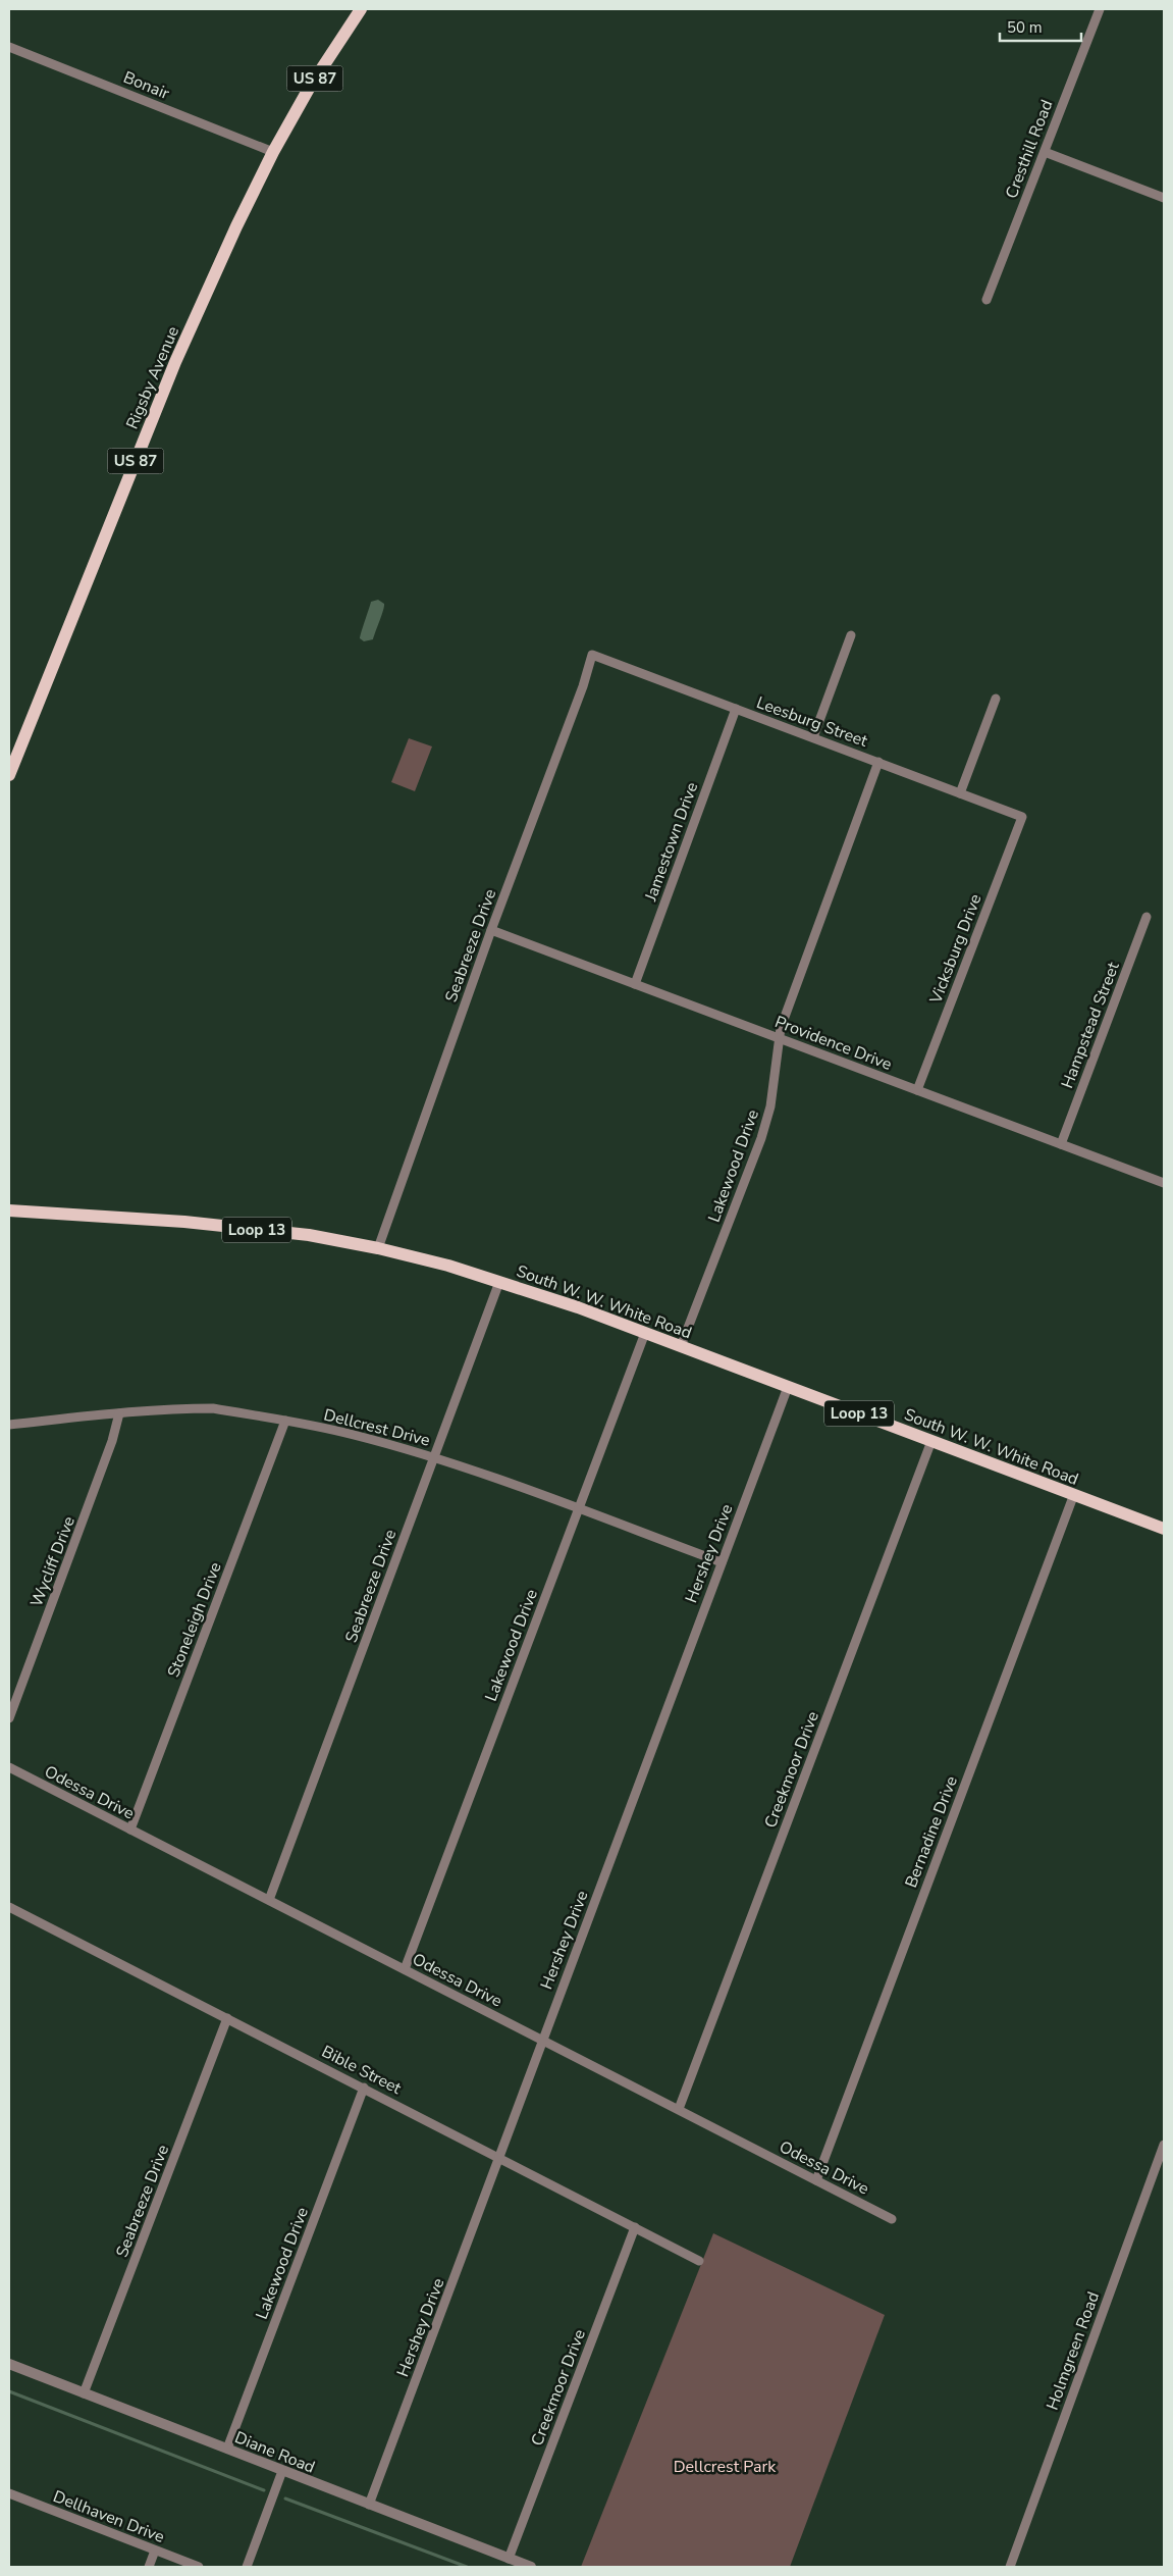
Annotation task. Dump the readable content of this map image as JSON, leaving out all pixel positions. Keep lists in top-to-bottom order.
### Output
{
  "streets": {
    "main road": [
      "US 87",
      "Rigsby Avenue",
      "Loop 13",
      "South W. W. White Road"
    ],
    "street": [
      "Bonair",
      "Cresthill Road",
      "Leesburg Street",
      "Jamestown Drive",
      "Seabreeze Drive",
      "Vicksburg Drive",
      "Hampstead Street",
      "Providence Drive",
      "Lakewood Drive",
      "Dellcrest Drive",
      "Hershey Drive",
      "Wycliff Drive",
      "Stoneleigh Drive",
      "Creekmoor Drive",
      "Odessa Drive",
      "Bernadine Drive",
      "Bible Street",
      "Holmgreen Road",
      "Diane Road",
      "Dellhaven Drive"
    ]
  },
  "crossings": [
    ["Bonair", "Rigsby Avenue"],
    ["Leesburg Street", "Jamestown Drive"],
    ["Leesburg Street", "Seabreeze Drive"],
    ["Leesburg Street", "Vicksburg Drive"],
    ["Leesburg Street", "Lakewood Drive"],
    ["Jamestown Drive", "Providence Drive"],
    ["Seabreeze Drive", "Providence Drive"],
    ["Seabreeze Drive", "South W. W. White Road"],
    ["Seabreeze Drive", "Dellcrest Drive"],
    ["Seabreeze Drive", "Odessa Drive"],
    ["Seabreeze Drive", "Bible Street"],
    ["Seabreeze Drive", "Diane Road"],
    ["Vicksburg Drive", "Providence Drive"],
    ["Hampstead Street", "Providence Drive"],
    ["Providence Drive", "Lakewood Drive"],
    ["Lakewood Drive", "South W. W. White Road"],
    ["Lakewood Drive", "Dellcrest Drive"],
    ["Lakewood Drive", "Odessa Drive"],
    ["Lakewood Drive", "Bible Street"],
    ["Lakewood Drive", "Diane Road"],
    ["South W. W. White Road", "Hershey Drive"],
    ["South W. W. White Road", "Creekmoor Drive"],
    ["South W. W. White Road", "Bernadine Drive"],
    ["Dellcrest Drive", "Hershey Drive"],
    ["Dellcrest Drive", "Wycliff Drive"],
    ["Dellcrest Drive", "Stoneleigh Drive"],
    ["Hershey Drive", "Odessa Drive"],
    ["Hershey Drive", "Bible Street"],
    ["Hershey Drive", "Diane Road"],
    ["Stoneleigh Drive", "Odessa Drive"],
    ["Creekmoor Drive", "Odessa Drive"],
    ["Creekmoor Drive", "Bible Street"],
    ["Creekmoor Drive", "Diane Road"],
    ["Odessa Drive", "Bernadine Drive"]
  ],
  "parks": ["Dellcrest Park"],
  "scale_bar": "50 m"
}
